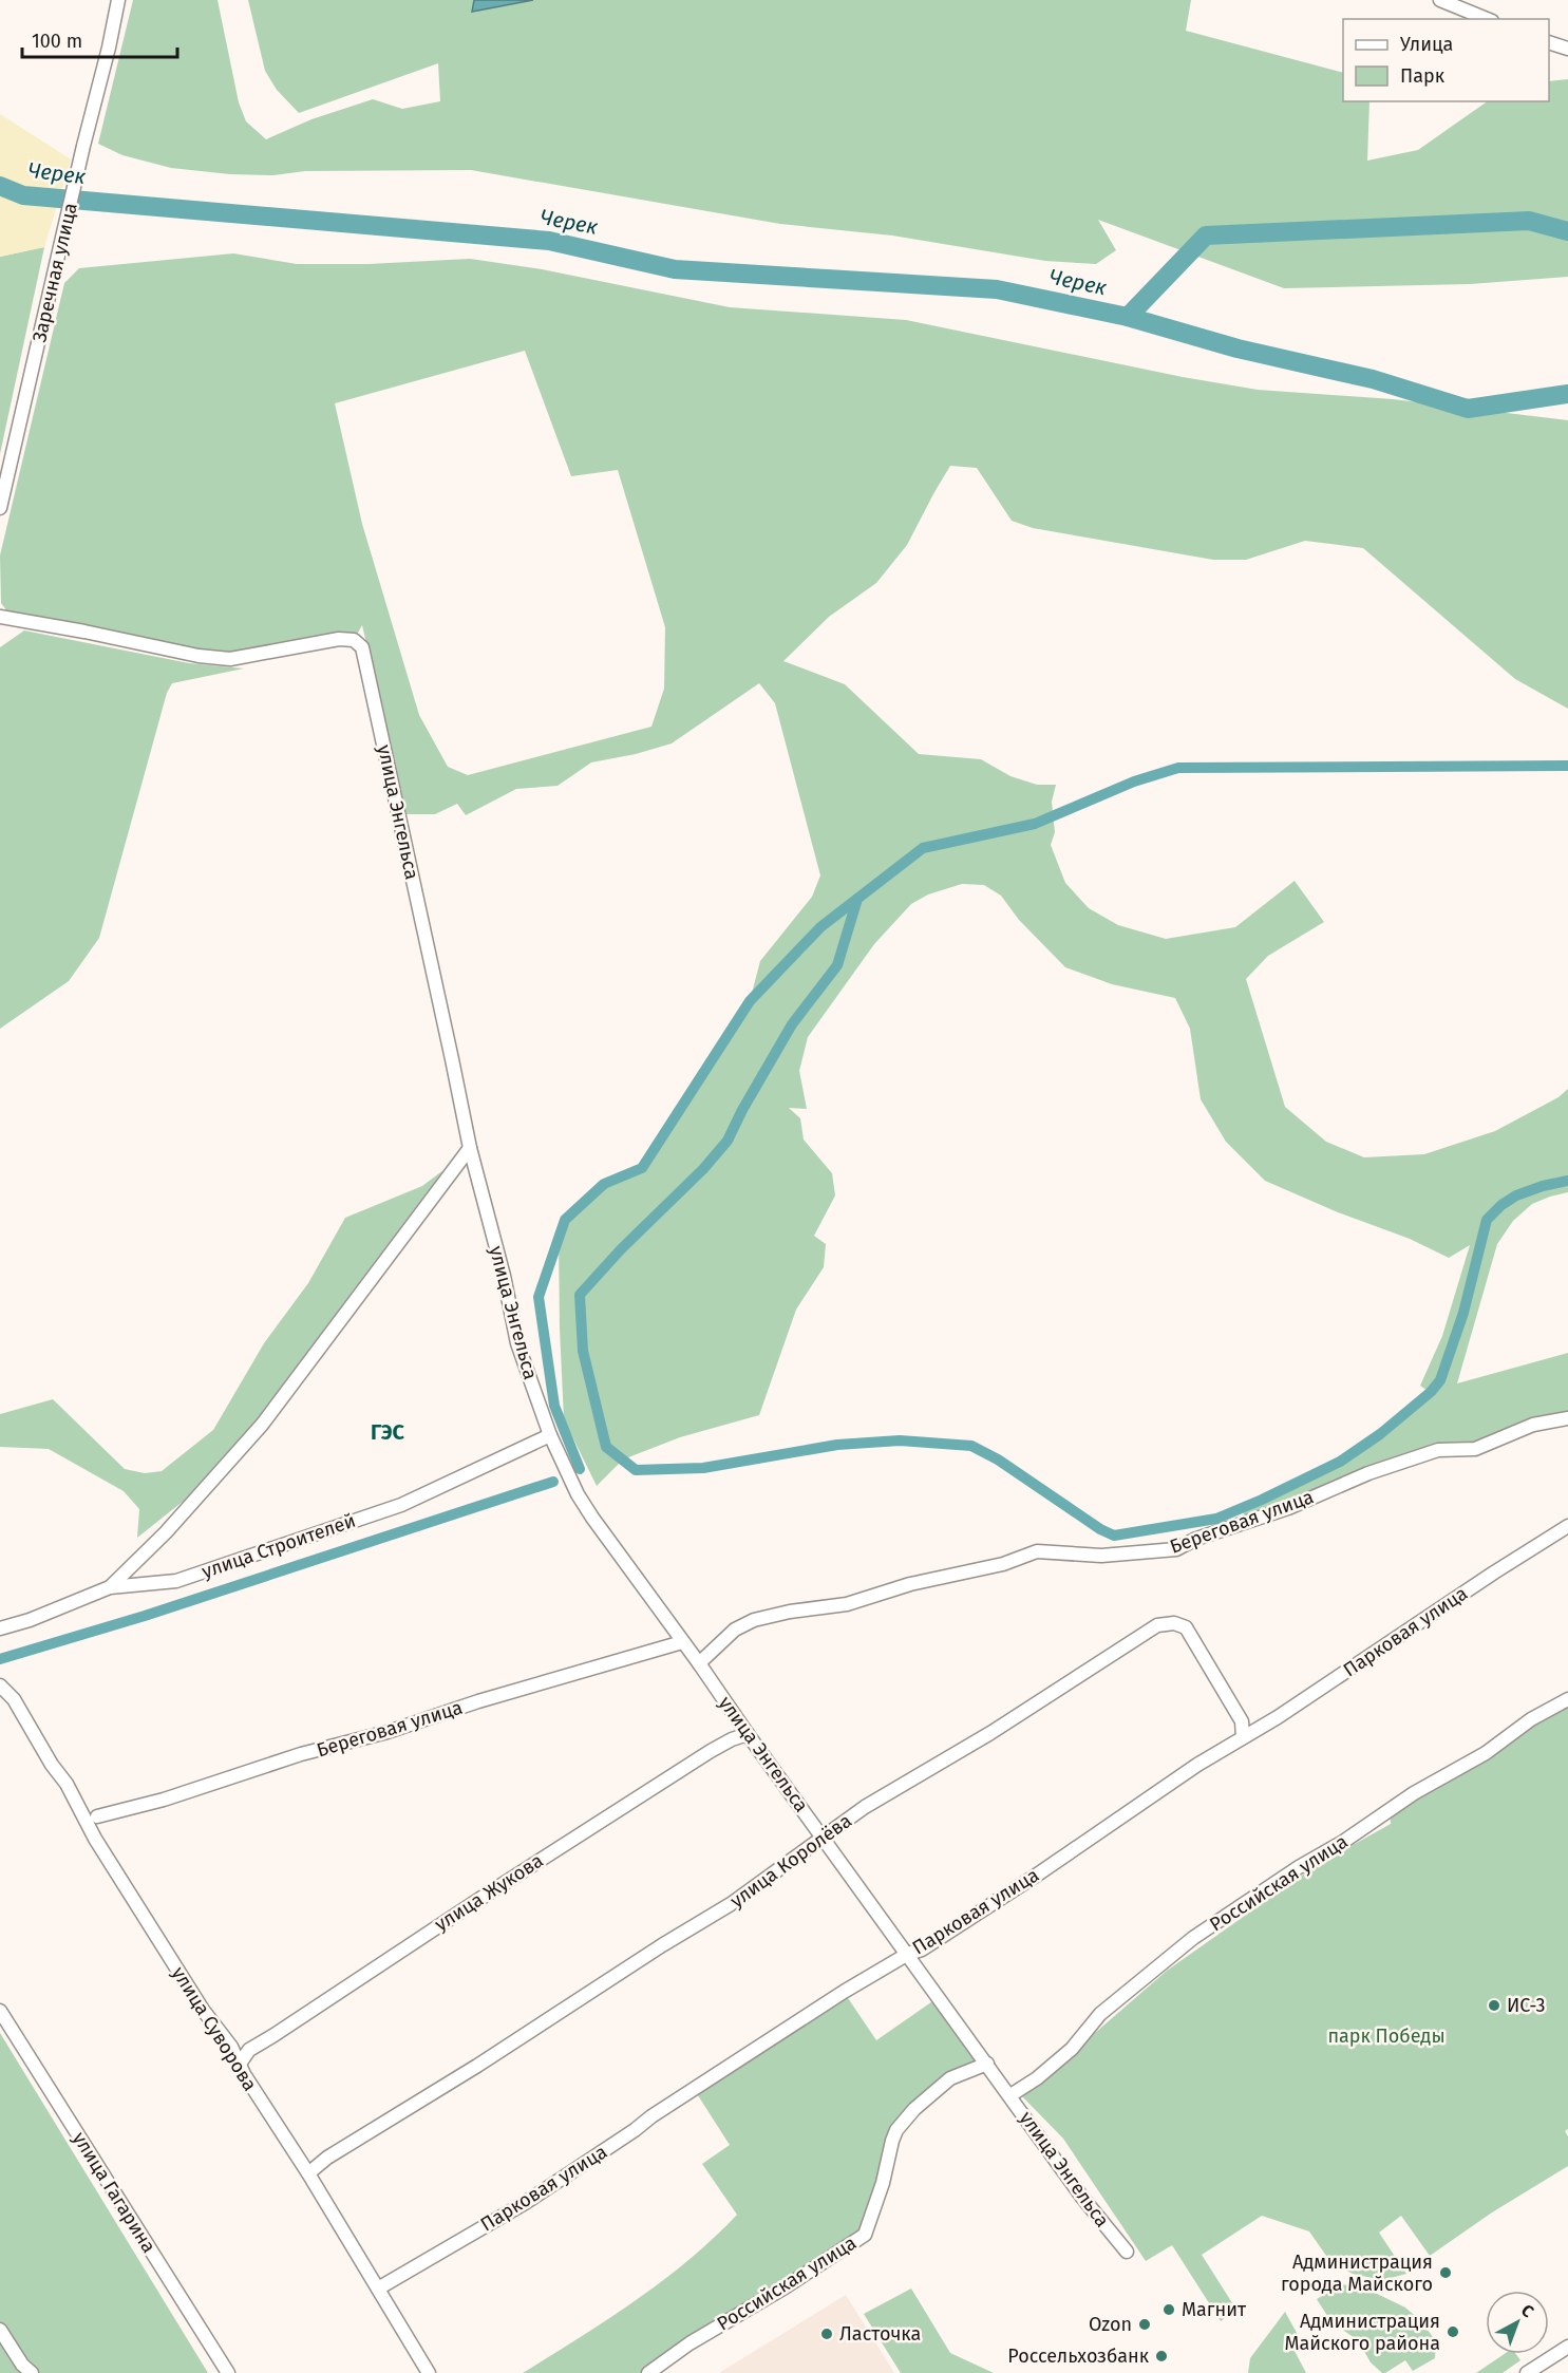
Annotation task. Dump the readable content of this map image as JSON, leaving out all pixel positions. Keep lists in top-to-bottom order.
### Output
{
  "streets": {
    "street": [
      "Заречная улица",
      "улица Энгельса",
      "Береговая улица",
      "улица Строителей",
      "Парковая улица",
      "улица Королёва",
      "Российская улица",
      "улица Жукова",
      "улица Суворова",
      "улица Гагарина"
    ]
  },
  "crossings": [
    ["улица Энгельса", "Береговая улица"],
    ["улица Энгельса", "улица Строителей"],
    ["улица Энгельса", "Парковая улица"],
    ["улица Энгельса", "улица Королёва"],
    ["улица Энгельса", "Российская улица"],
    ["улица Энгельса", "улица Жукова"],
    ["Береговая улица", "улица Суворова"],
    ["Парковая улица", "улица Суворова"],
    ["улица Королёва", "улица Суворова"],
    ["улица Жукова", "улица Суворова"]
  ],
  "districts": ["ГЭС"],
  "water": ["Черек"],
  "parks": ["парк Победы"],
  "places": [
    "ИС-3",
    "Администрация города Майского",
    "Магнит",
    "Ozon",
    "Администрация Майского района",
    "Ласточка",
    "Россельхозбанк"
  ],
  "legend": ["Улица", "Парк"],
  "scale_bar": "100 m",
  "north": "top right"
}
